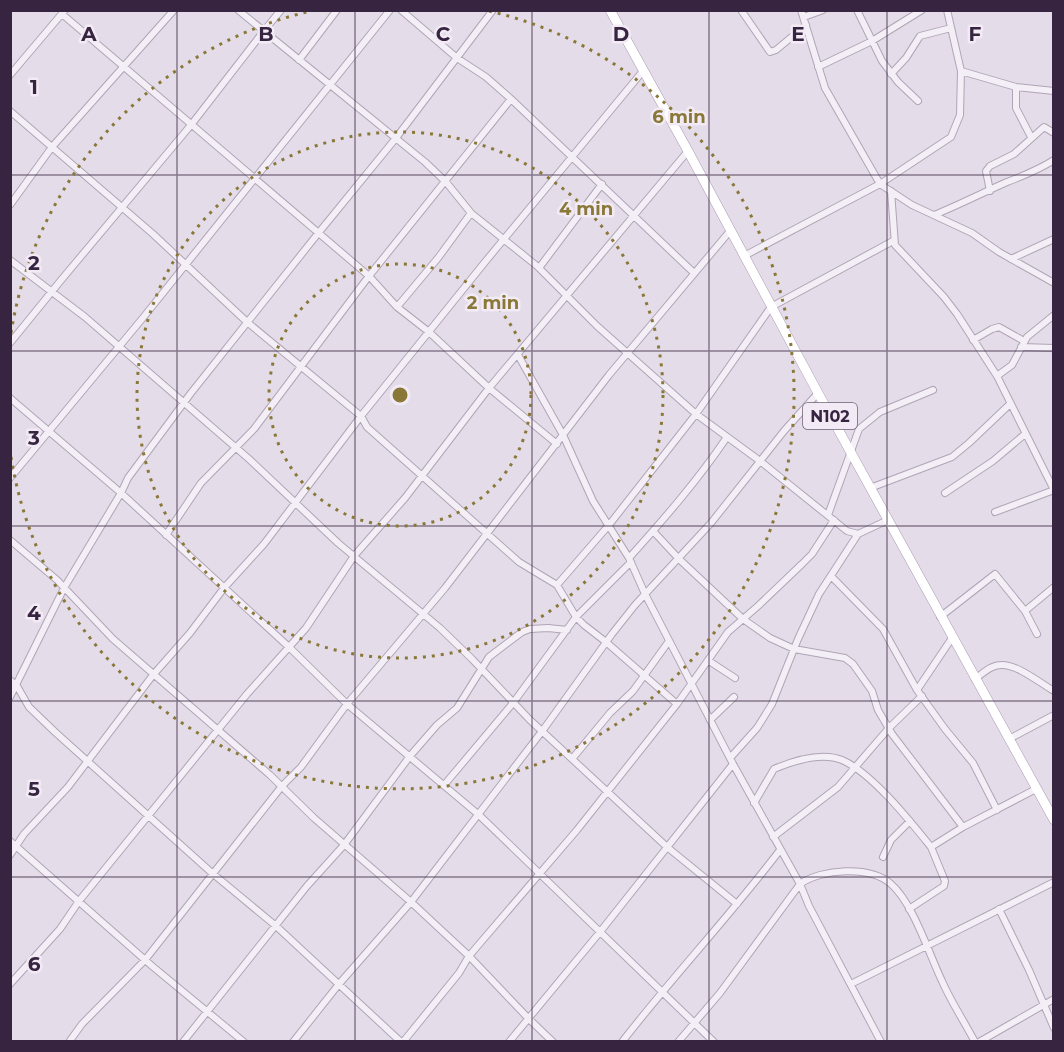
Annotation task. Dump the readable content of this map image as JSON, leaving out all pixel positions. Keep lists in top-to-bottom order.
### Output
{
  "streets": {
    "main road": ["N102"]
  },
  "grid": {
    "columns": [
      "A",
      "B",
      "C",
      "D",
      "E",
      "F"
    ],
    "rows": [
      "1",
      "2",
      "3",
      "4",
      "5",
      "6"
    ]
  },
  "rings": ["6 min", "4 min", "2 min"]
}
